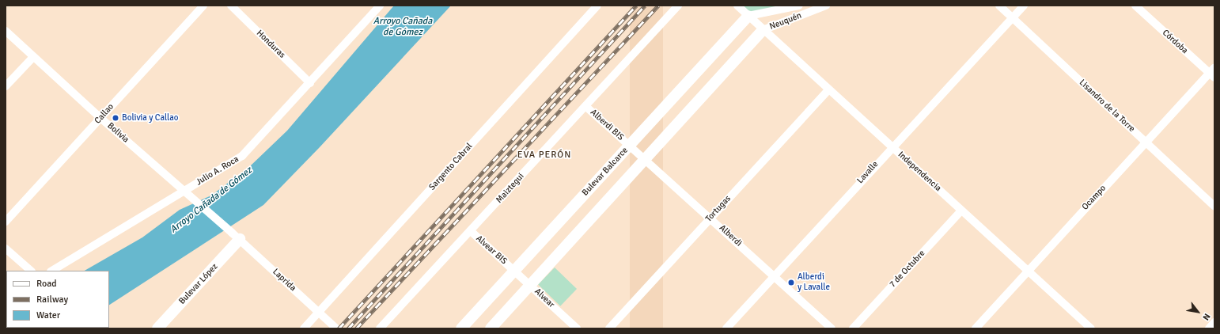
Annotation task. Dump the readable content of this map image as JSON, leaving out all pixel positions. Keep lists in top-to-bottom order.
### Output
{
  "streets": {
    "main road": ["Bulevar Balcarce", "Bulevar López"],
    "street": [
      "Neuquén",
      "Córdoba",
      "Honduras",
      "Lisandro de la Torre",
      "Callao",
      "Alberdi BIS",
      "Bolivia",
      "Sargento Cabral",
      "Julio A. Roca",
      "Independencia",
      "Lavalle",
      "Maiztegui",
      "Ocampo",
      "Tortugas",
      "Alberdi",
      "Alvear BIS",
      "7 de Octubre",
      "Laprida",
      "Alvear"
    ]
  },
  "crossings": [
    ["Neuquén", "Bulevar Balcarce"],
    ["Neuquén", "Independencia"],
    ["Córdoba", "Ocampo"],
    ["Honduras", "Julio A. Roca"],
    ["Lisandro de la Torre", "Lavalle"],
    ["Lisandro de la Torre", "Ocampo"],
    ["Callao", "Bolivia"],
    ["Alberdi BIS", "Bulevar Balcarce"],
    ["Alberdi BIS", "Maiztegui"],
    ["Alberdi BIS", "Alberdi"],
    ["Bolivia", "Julio A. Roca"],
    ["Bolivia", "Laprida"],
    ["Bolivia", "Bulevar López"],
    ["Sargento Cabral", "Laprida"],
    ["Bulevar Balcarce", "Independencia"],
    ["Bulevar Balcarce", "Alberdi"],
    ["Bulevar Balcarce", "Alvear BIS"],
    ["Bulevar Balcarce", "Alvear"],
    ["Independencia", "Lavalle"],
    ["Independencia", "Ocampo"],
    ["Independencia", "Tortugas"],
    ["Independencia", "7 de Octubre"],
    ["Lavalle", "Alberdi"],
    ["Maiztegui", "Alvear BIS"],
    ["Tortugas", "Alberdi"],
    ["Alvear BIS", "Alvear"],
    ["Laprida", "Bulevar López"]
  ],
  "districts": ["EVA PERÓN"],
  "water": ["Arroyo Cañada de Gómez"],
  "places": ["Bolivia y Callao", "Alberdi y Lavalle"],
  "legend": ["Road", "Railway", "Water"],
  "north": "bottom right"
}
